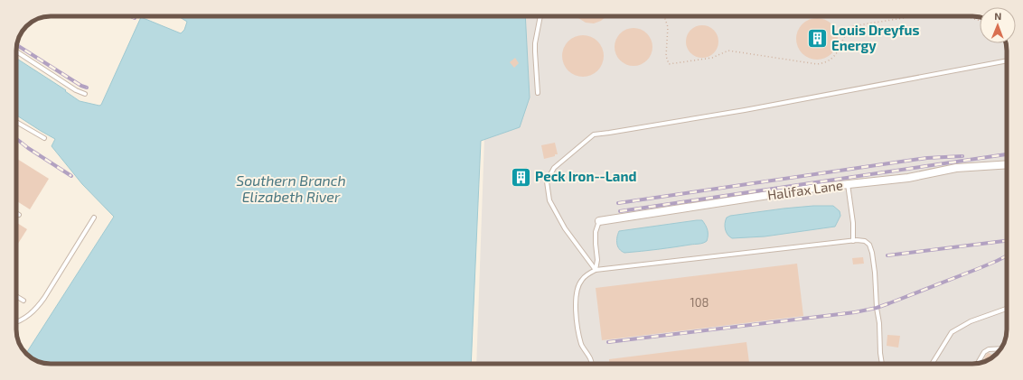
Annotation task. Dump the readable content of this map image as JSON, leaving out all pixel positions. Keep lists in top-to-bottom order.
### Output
{
  "streets": {
    "street": ["Halifax Lane"]
  },
  "water": ["Southern Branch Elizabeth River"],
  "places": {
    "building": ["Louis Dreyfus Energy", "Peck Iron--Land"]
  },
  "house_numbers": ["108"],
  "north": "top"
}
